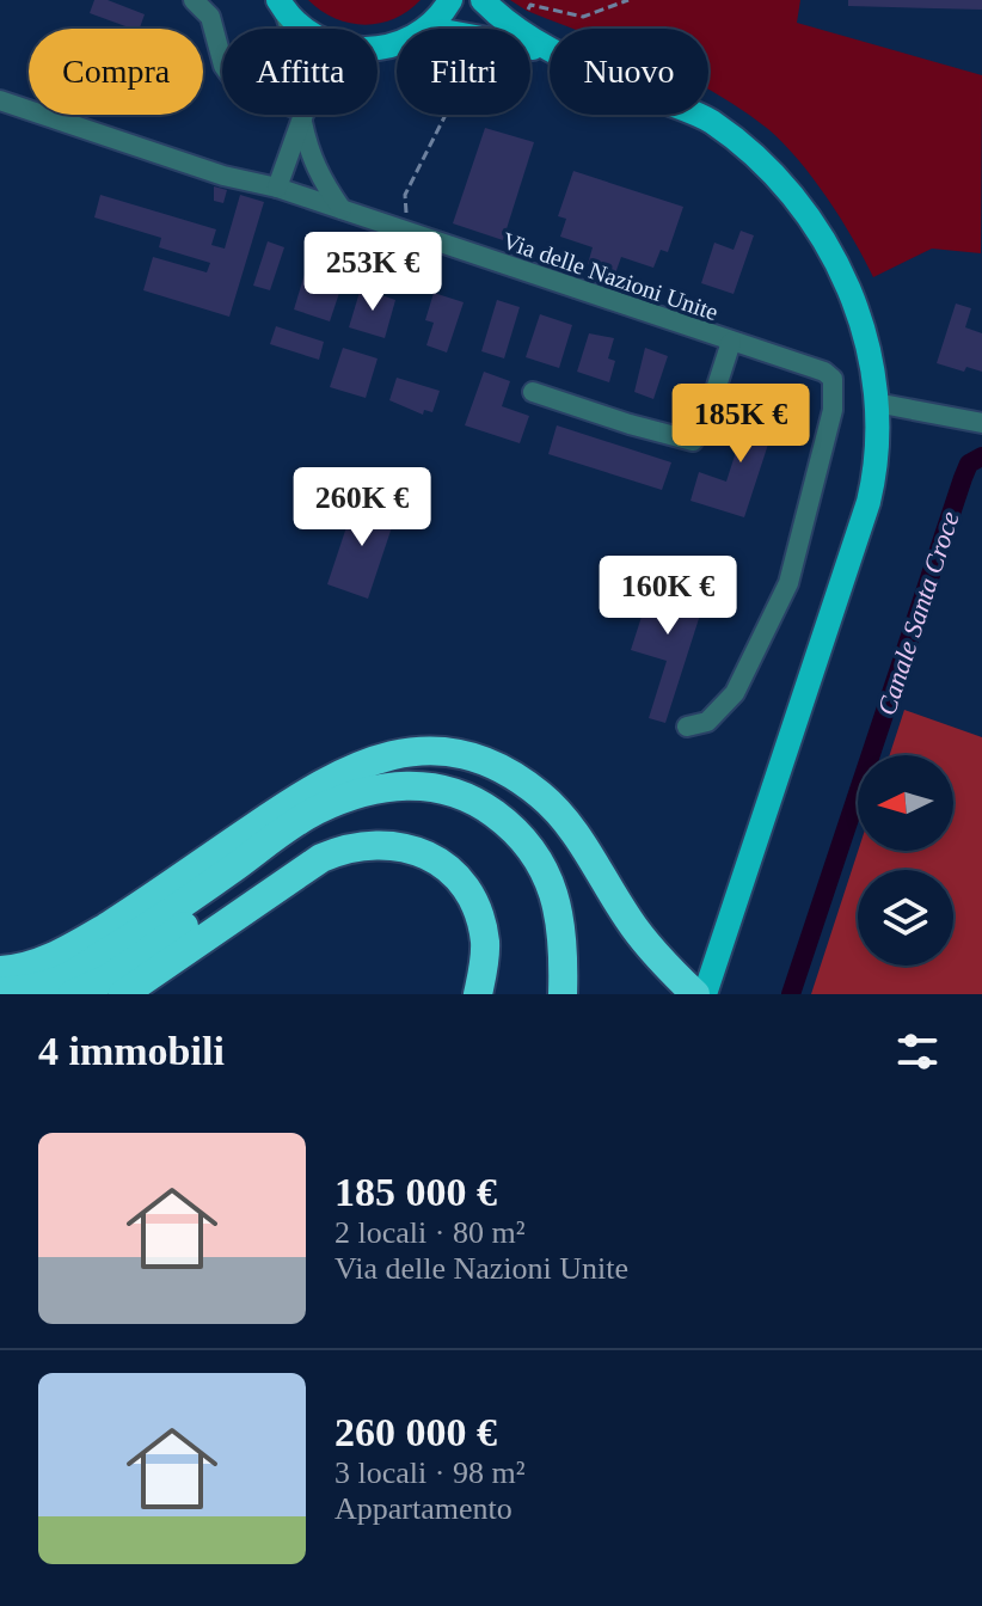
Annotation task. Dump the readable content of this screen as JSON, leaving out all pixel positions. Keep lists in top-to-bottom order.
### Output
{
  "streets": {
    "street": ["Via delle Nazioni Unite"]
  },
  "water": ["Canale Santa Croce"],
  "north": "left",
  "page": {
    "chip": [
      "Compra",
      "Affitta",
      "Filtri",
      "Nuovo"
    ],
    "price": [
      "253K €",
      "185K €",
      "260K €",
      "160K €"
    ],
    "heading": "4 immobili",
    "list": [
      {
        "name": "185 000 €",
        "note": "2 locali · 80 m² · Via delle Nazioni Unite"
      },
      {
        "name": "260 000 €",
        "note": "3 locali · 98 m² · Appartamento"
      }
    ]
  }
}
